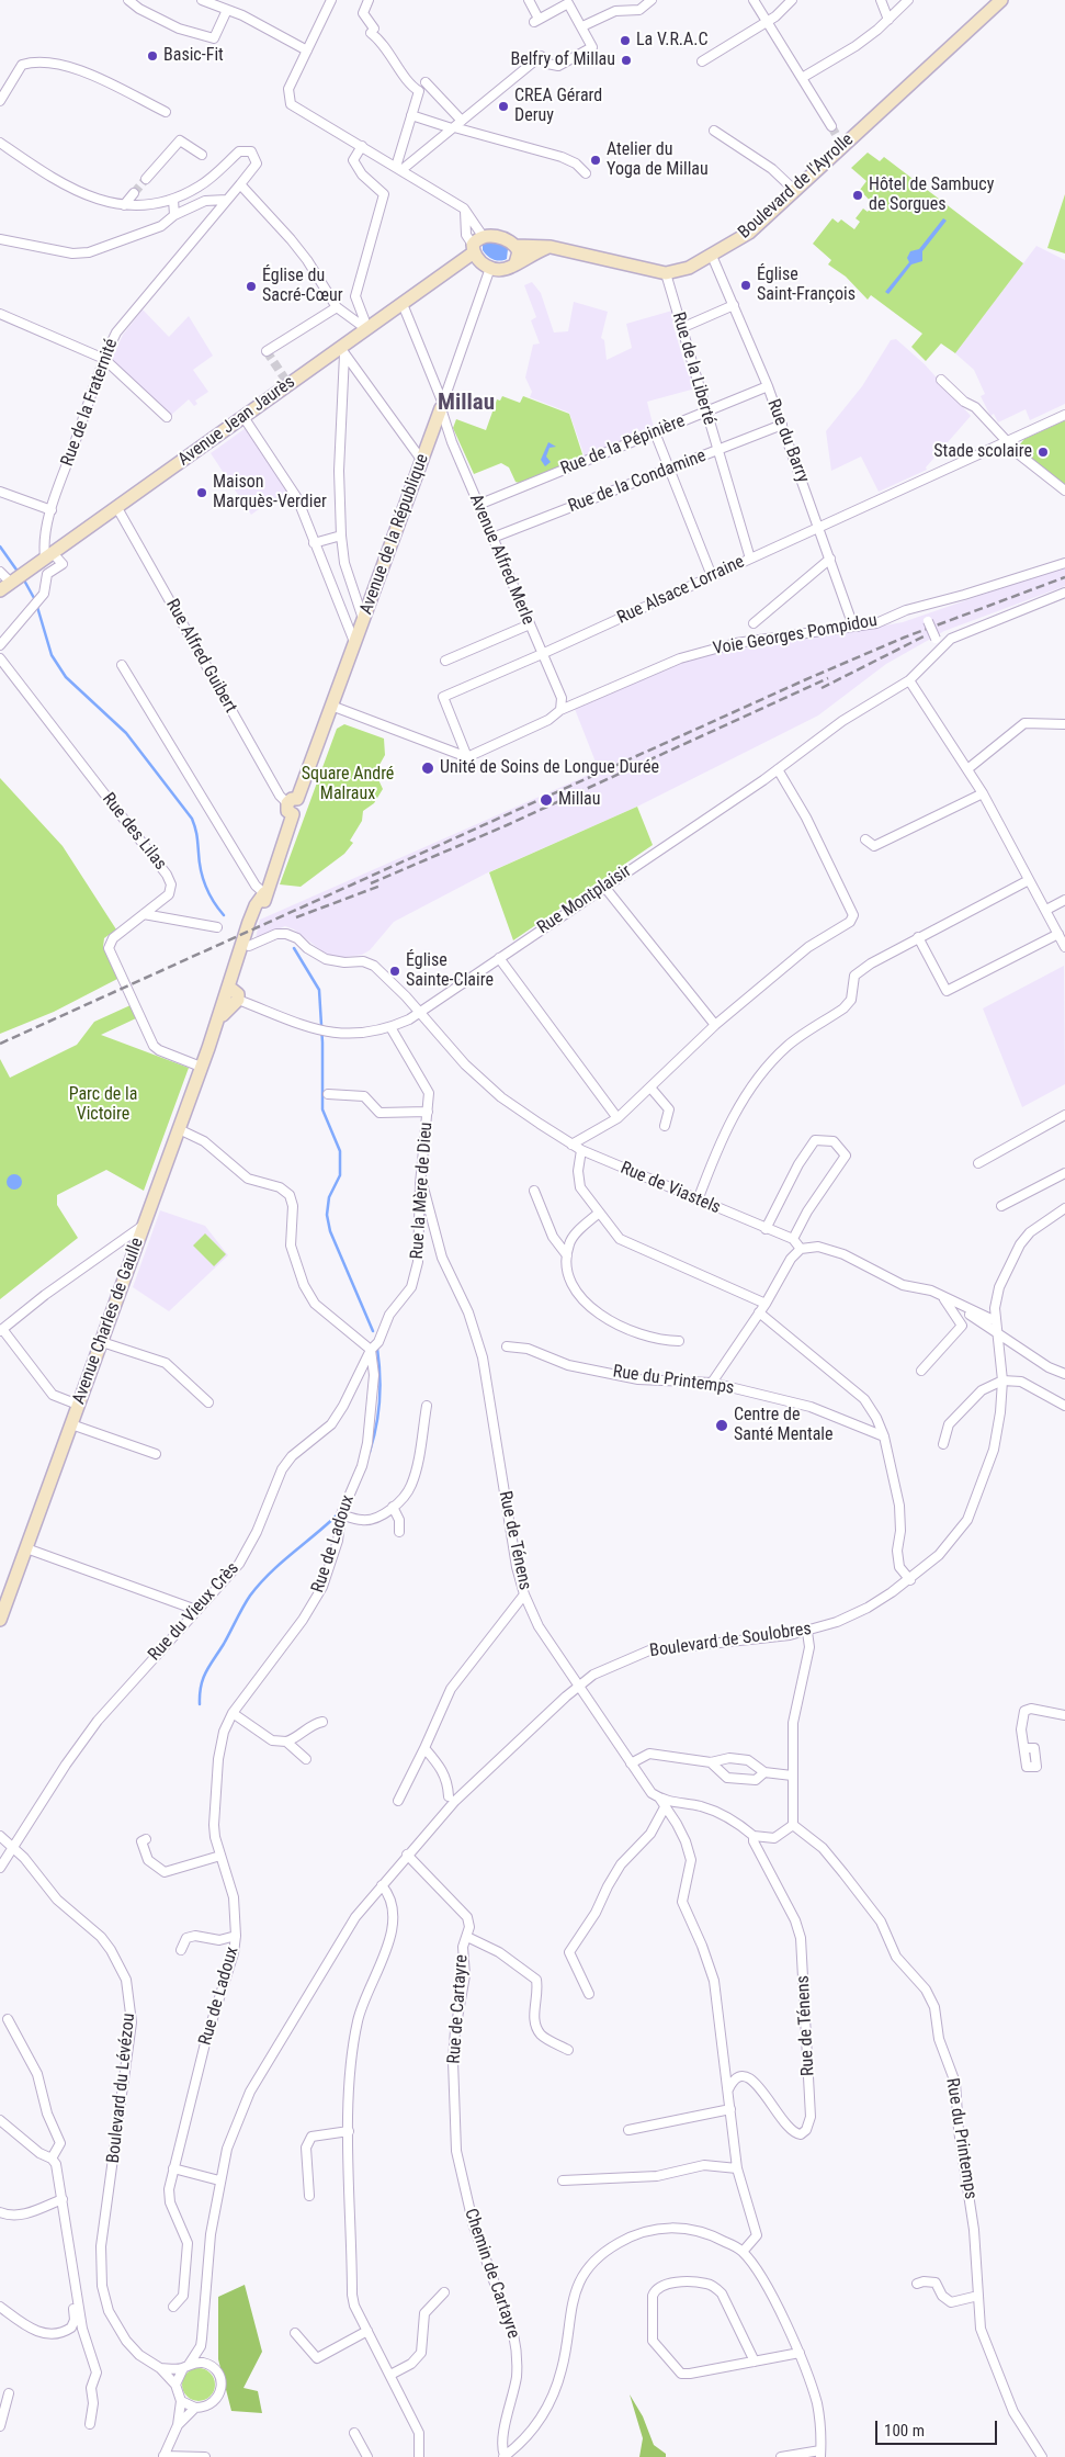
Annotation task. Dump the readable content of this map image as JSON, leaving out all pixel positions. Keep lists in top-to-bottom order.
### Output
{
  "streets": {
    "main road": [
      "Boulevard de l'Ayrolle",
      "Avenue Jean Jaurès",
      "Avenue de la République",
      "Avenue Charles de Gaulle"
    ],
    "street": [
      "Rue de la Liberté",
      "Rue de la Fraternité",
      "Rue du Barry",
      "Rue de la Pépinière",
      "Rue de la Condamine",
      "Avenue Alfred Merle",
      "Rue Alsace Lorraine",
      "Voie Georges Pompidou",
      "Rue Alfred Guibert",
      "Rue des Lilas",
      "Rue Montplaisir",
      "Rue de Viastels",
      "Rue la Mère de Dieu",
      "Rue du Printemps",
      "Rue de Ténens",
      "Rue de Ladoux",
      "Rue du Vieux Crès",
      "Boulevard de Soulobres",
      "Rue de Cartayre",
      "Boulevard du Lévézou",
      "Chemin de Cartayre"
    ]
  },
  "crossings": [
    ["Boulevard de l'Ayrolle", "Rue de la Liberté"],
    ["Boulevard de l'Ayrolle", "Rue du Barry"],
    ["Rue de la Liberté", "Rue de la Pépinière"],
    ["Rue de la Liberté", "Rue de la Condamine"],
    ["Rue de la Liberté", "Rue Alsace Lorraine"],
    ["Rue de la Fraternité", "Avenue Jean Jaurès"],
    ["Avenue Jean Jaurès", "Avenue de la République"],
    ["Avenue Jean Jaurès", "Avenue Alfred Merle"],
    ["Avenue Jean Jaurès", "Rue Alfred Guibert"],
    ["Rue du Barry", "Rue de la Pépinière"],
    ["Rue du Barry", "Rue de la Condamine"],
    ["Rue du Barry", "Rue Alsace Lorraine"],
    ["Rue du Barry", "Voie Georges Pompidou"],
    ["Rue de la Pépinière", "Avenue Alfred Merle"],
    ["Rue de la Condamine", "Avenue Alfred Merle"],
    ["Avenue de la République", "Avenue Alfred Merle"],
    ["Avenue de la République", "Rue Alfred Guibert"],
    ["Avenue de la République", "Rue Montplaisir"],
    ["Avenue de la République", "Avenue Charles de Gaulle"],
    ["Avenue Alfred Merle", "Rue Alsace Lorraine"],
    ["Avenue Alfred Merle", "Voie Georges Pompidou"],
    ["Rue Alsace Lorraine", "Voie Georges Pompidou"],
    ["Rue des Lilas", "Avenue Charles de Gaulle"],
    ["Rue Montplaisir", "Rue de Viastels"],
    ["Rue Montplaisir", "Rue la Mère de Dieu"],
    ["Rue Montplaisir", "Avenue Charles de Gaulle"],
    ["Rue de Viastels", "Avenue Charles de Gaulle"],
    ["Rue la Mère de Dieu", "Rue de Ténens"],
    ["Rue la Mère de Dieu", "Rue de Ladoux"],
    ["Rue la Mère de Dieu", "Rue du Vieux Crès"],
    ["Rue de Ténens", "Boulevard de Soulobres"],
    ["Rue de Ladoux", "Rue du Vieux Crès"],
    ["Rue du Vieux Crès", "Boulevard du Lévézou"],
    ["Boulevard de Soulobres", "Rue de Cartayre"],
    ["Rue de Cartayre", "Chemin de Cartayre"]
  ],
  "districts": ["Millau"],
  "parks": ["Square André Malraux", "Parc de la Victoire"],
  "places": [
    "La V.R.A.C",
    "Basic-Fit",
    "Belfry of Millau",
    "CREA Gérard Deruy",
    "Atelier du Yoga de Millau",
    "Hôtel de Sambucy de Sorgues",
    "Église Saint-François",
    "Église du Sacré-Cœur",
    "Stade scolaire",
    "Maison Marquès-Verdier",
    "Unité de Soins de Longue Durée",
    "Millau",
    "Église Sainte-Claire",
    "Centre de Santé Mentale"
  ],
  "scale_bar": "100 m"
}
